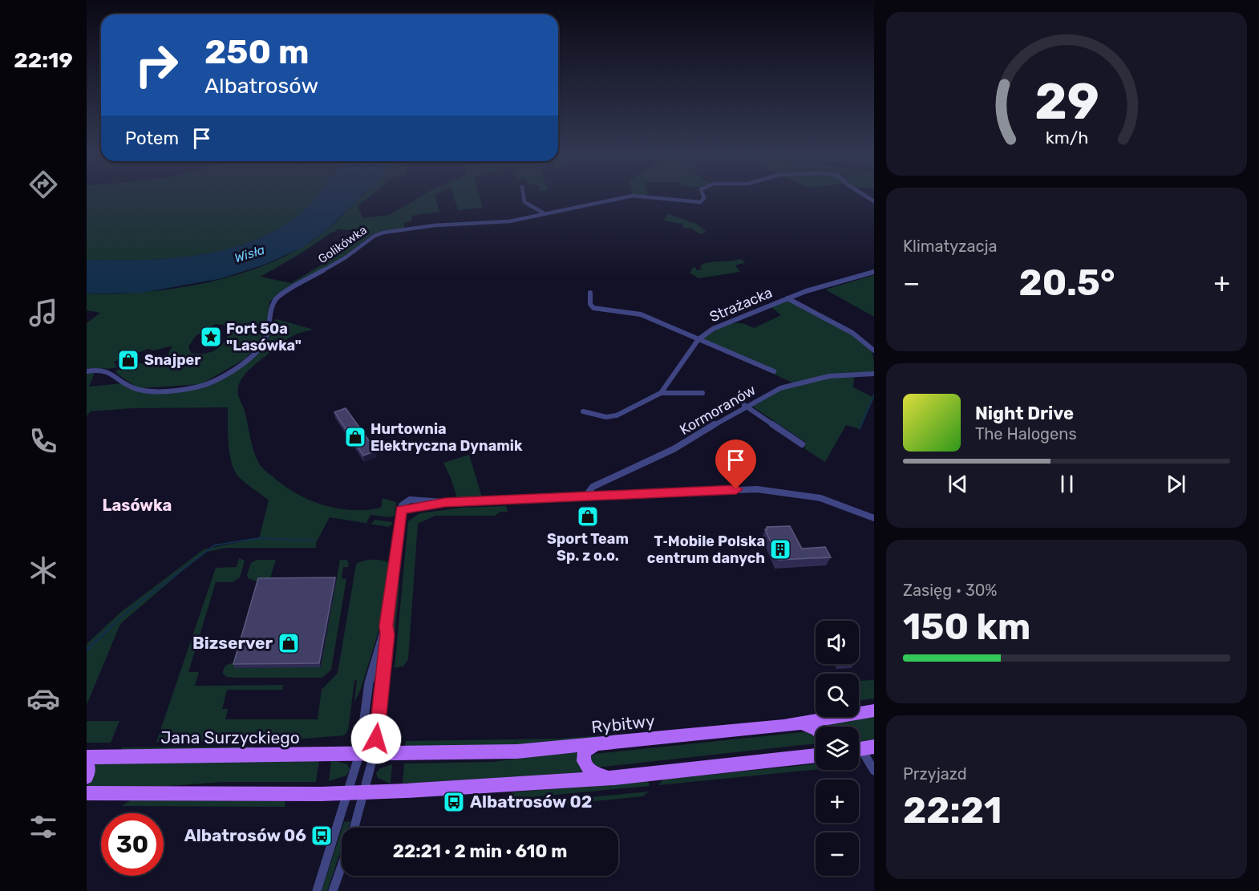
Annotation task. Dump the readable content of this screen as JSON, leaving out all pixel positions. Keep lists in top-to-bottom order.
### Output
{
  "streets": {
    "main road": ["Rybitwy", "Jana Surzyckiego"],
    "street": ["Golikówka", "Strażacka", "Kormoranów"]
  },
  "crossings": [
    ["Rybitwy", "Jana Surzyckiego"]
  ],
  "districts": ["Lasówka"],
  "water": ["Wisła"],
  "places": {
    "place": ["Fort 50a \"Lasówka\""],
    "shop": [
      "Snajper",
      "Hurtownia Elektryczna Dynamik",
      "Sport Team Sp. z o.o.",
      "Bizserver"
    ],
    "building": ["T‑Mobile Polska centrum danych"],
    "bus stop": ["Albatrosów 02", "Albatrosów 06"]
  },
  "page": {
    "tabs": "22:19",
    "turn": ["250 m", "Albatrosów"],
    "then": "Potem",
    "tile": [
      "Klimatyzacja",
      ["Zasięg · 30%", "150 km"],
      ["Przyjazd", "22:21"]
    ],
    "heat": ["−", "20.5°", "+"],
    "song": ["Night Drive", "The Halogens"],
    "map_buttons": ["+", "−"],
    "limit": "30",
    "trip": "22:21 · 2 min · 610 m",
    "gauge": ["29", "km/h"]
  }
}
